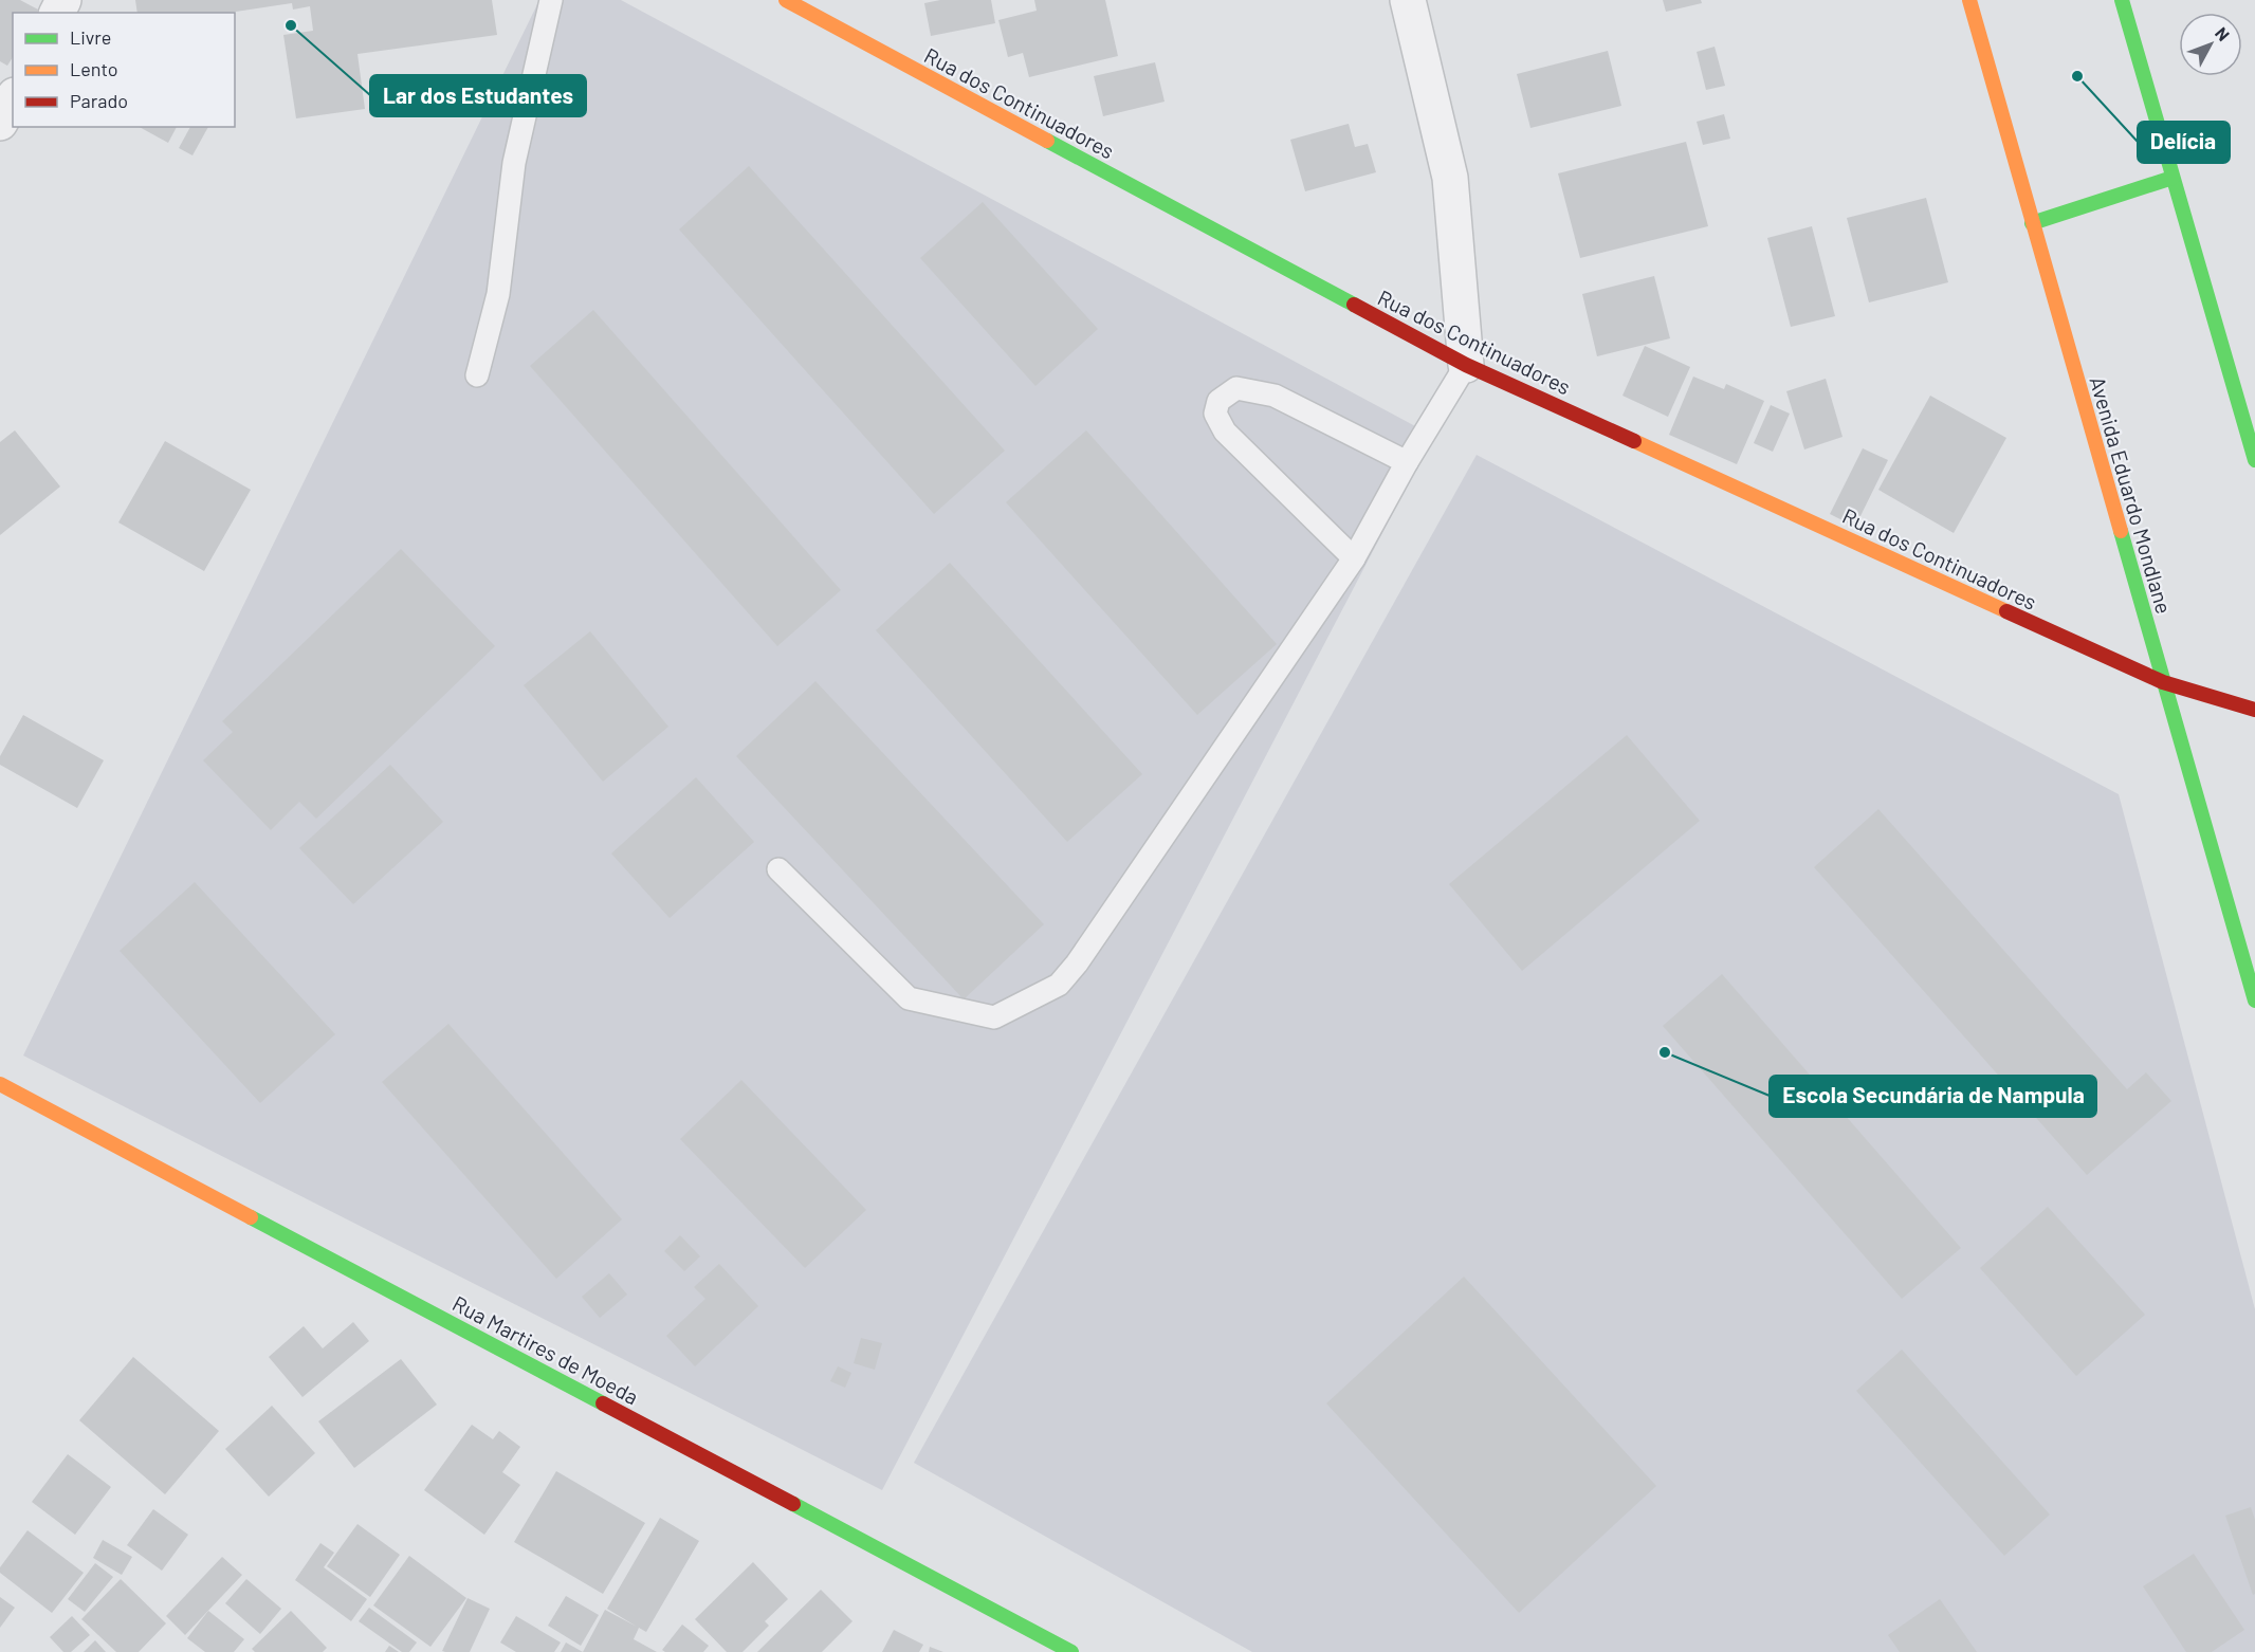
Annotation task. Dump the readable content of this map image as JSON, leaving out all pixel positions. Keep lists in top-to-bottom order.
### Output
{
  "streets": {
    "street": ["Rua dos Continuadores", "Avenida Eduardo Mondlane", "Rua Martires de Moeda"]
  },
  "crossings": [
    ["Rua dos Continuadores", "Avenida Eduardo Mondlane"]
  ],
  "places": ["Lar dos Estudantes", "Delícia", "Escola Secundária de Nampula"],
  "legend": ["Livre", "Lento", "Parado"],
  "north": "top right"
}
